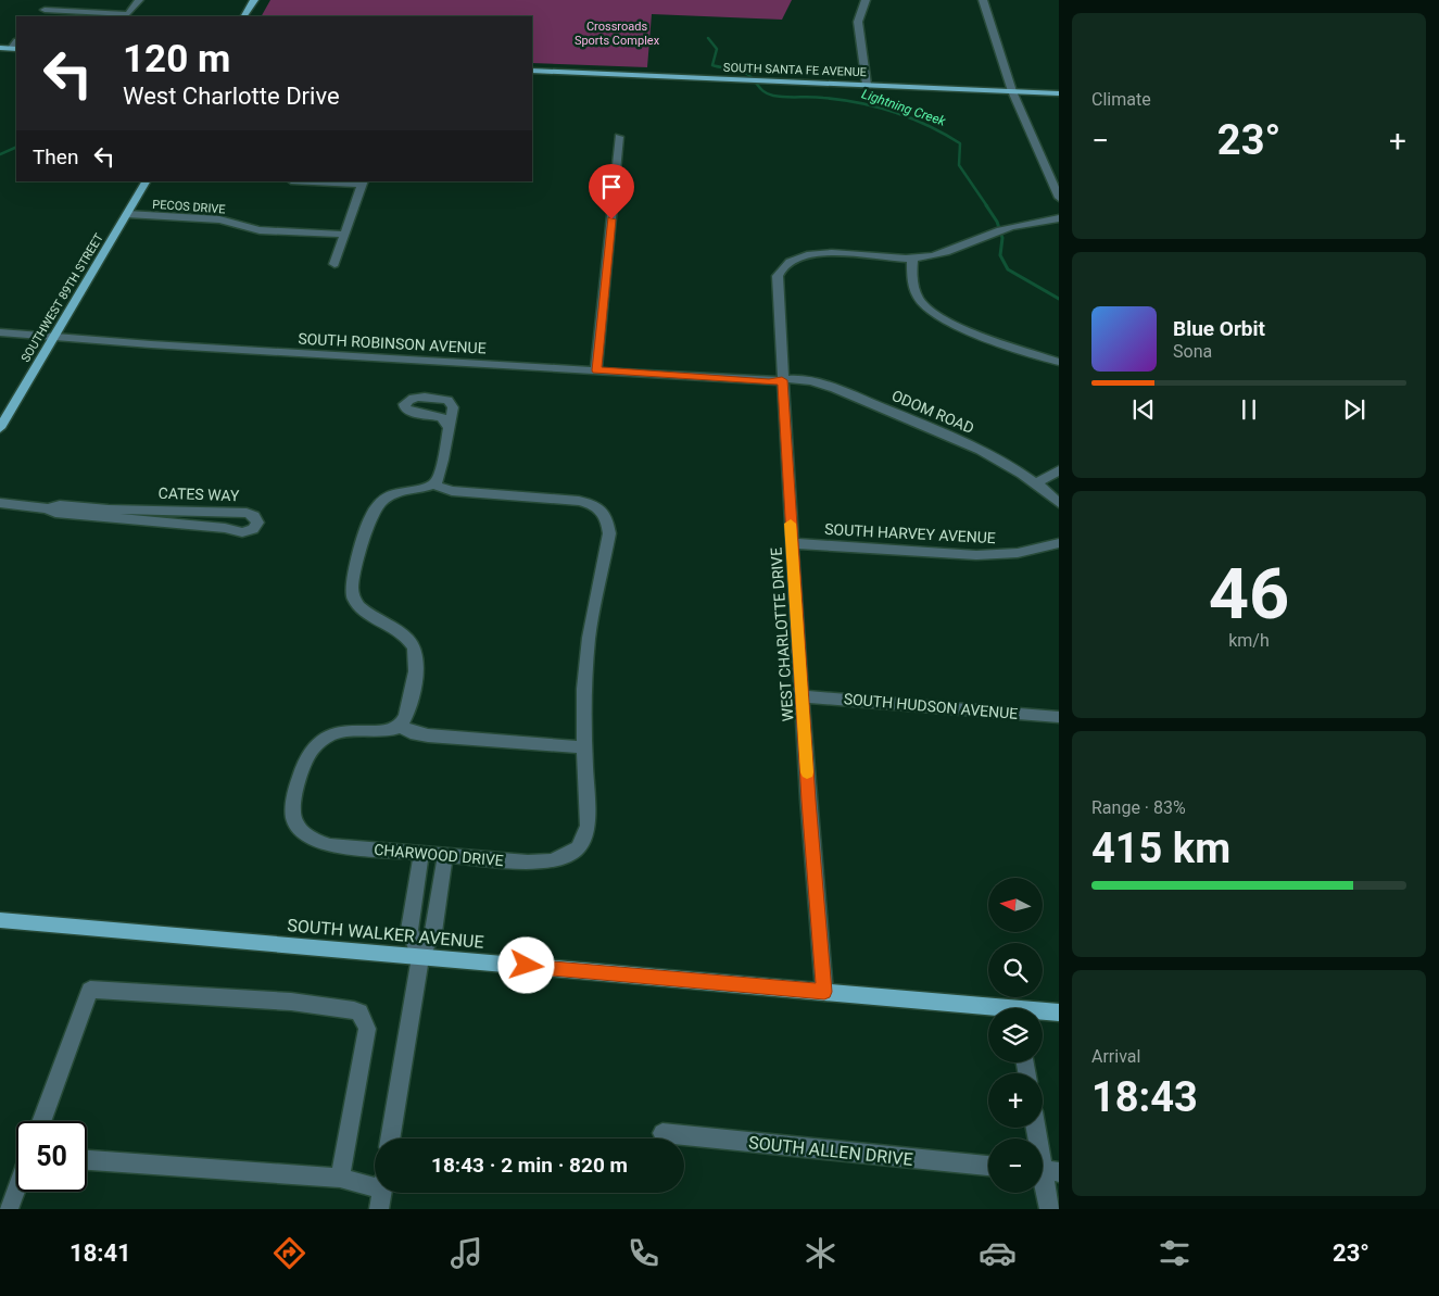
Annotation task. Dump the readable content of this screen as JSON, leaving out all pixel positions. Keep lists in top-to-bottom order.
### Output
{
  "streets": {
    "main road": ["SOUTH SANTA FE AVENUE", "SOUTHWEST 89TH STREET", "SOUTH WALKER AVENUE"],
    "street": [
      "PECOS DRIVE",
      "SOUTH ROBINSON AVENUE",
      "ODOM ROAD",
      "CATES WAY",
      "SOUTH HARVEY AVENUE",
      "WEST CHARLOTTE DRIVE",
      "SOUTH HUDSON AVENUE",
      "CHARWOOD DRIVE",
      "SOUTH ALLEN DRIVE"
    ]
  },
  "crossings": [
    ["PECOS DRIVE", "SOUTHWEST 89TH STREET"],
    ["SOUTHWEST 89TH STREET", "SOUTH ROBINSON AVENUE"],
    ["SOUTH ROBINSON AVENUE", "ODOM ROAD"],
    ["SOUTH ROBINSON AVENUE", "WEST CHARLOTTE DRIVE"],
    ["ODOM ROAD", "WEST CHARLOTTE DRIVE"],
    ["SOUTH HARVEY AVENUE", "WEST CHARLOTTE DRIVE"],
    ["WEST CHARLOTTE DRIVE", "SOUTH HUDSON AVENUE"],
    ["WEST CHARLOTTE DRIVE", "SOUTH WALKER AVENUE"]
  ],
  "water": ["Lightning Creek"],
  "parks": ["Crossroads Sports Complex"],
  "north": "left",
  "page": {
    "tile": [
      "Climate",
      ["46", "km/h"],
      ["Range · 83%", "415 km"],
      ["Arrival", "18:43"]
    ],
    "turn": ["120 m", "West Charlotte Drive"],
    "heat": ["−", "23°", "+"],
    "then": "Then",
    "song": ["Blue Orbit", "Sona"],
    "map_buttons": ["+", "−"],
    "limit": "50",
    "trip": "18:43 · 2 min · 820 m",
    "tabs": ["18:41", "23°"]
  }
}
